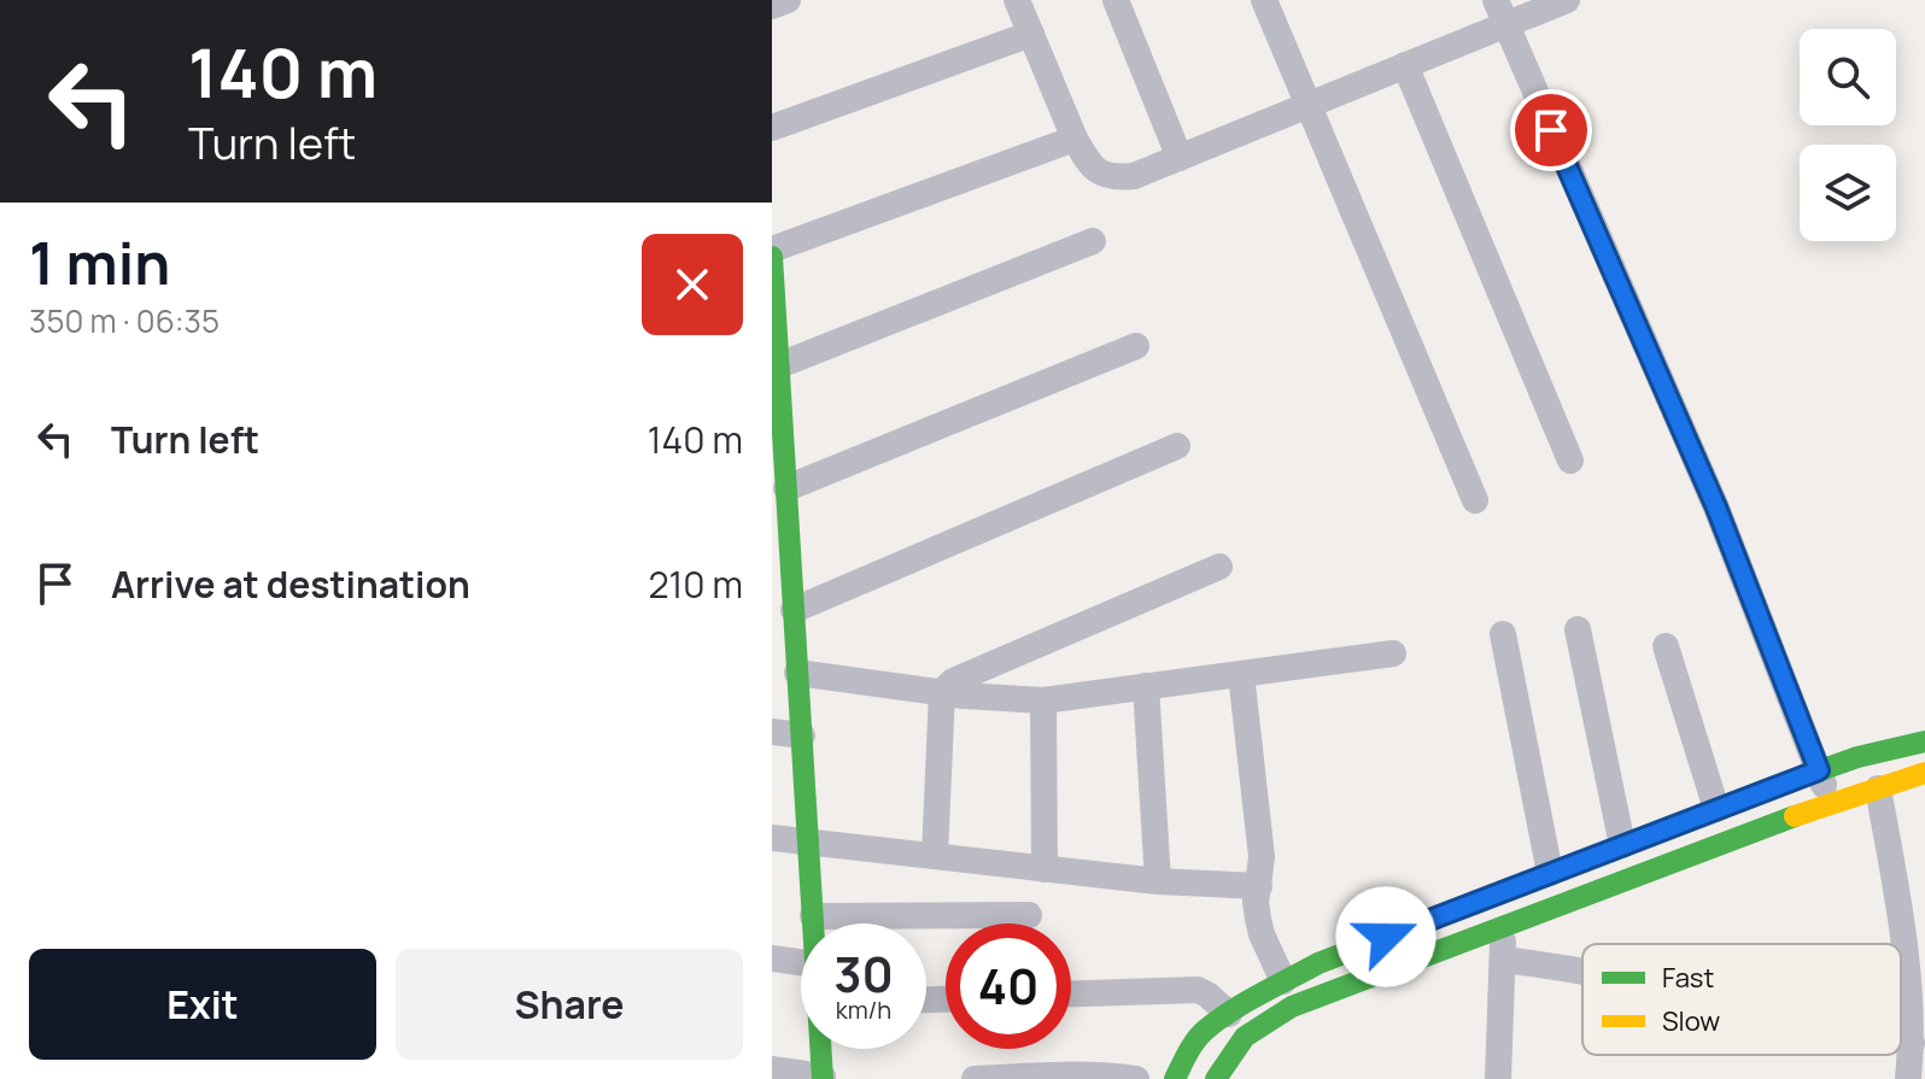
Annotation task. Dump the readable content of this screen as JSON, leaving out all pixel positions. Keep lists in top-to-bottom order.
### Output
{
  "legend": ["Fast", "Slow"],
  "page": {
    "turn": ["140 m", "Turn left"],
    "heading": ["1 min", "350 m · 06:35"],
    "list": [
      {
        "name": "Turn left",
        "value": "140 m"
      },
      {
        "name": "Arrive at destination",
        "value": "210 m"
      }
    ],
    "speed": "30 km/h",
    "limit": "40",
    "buttons": ["Exit", "Share"]
  }
}
